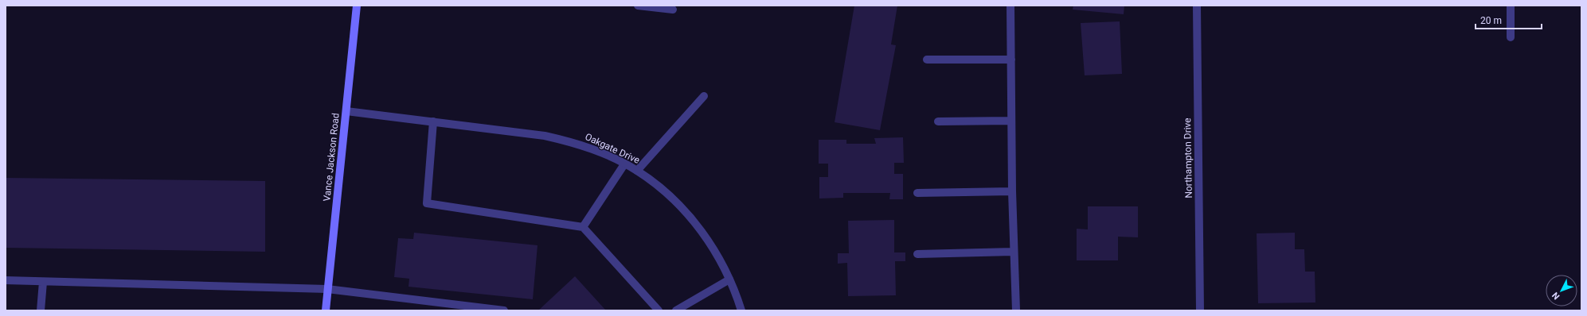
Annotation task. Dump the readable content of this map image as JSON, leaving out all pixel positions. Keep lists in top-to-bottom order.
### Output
{
  "streets": {
    "main road": ["Vance Jackson Road"],
    "street": ["Oakgate Drive", "Northampton Drive"]
  },
  "crossings": [
    ["Oakgate Drive", "Vance Jackson Road"]
  ],
  "scale_bar": "20 m",
  "north": "bottom left"
}
